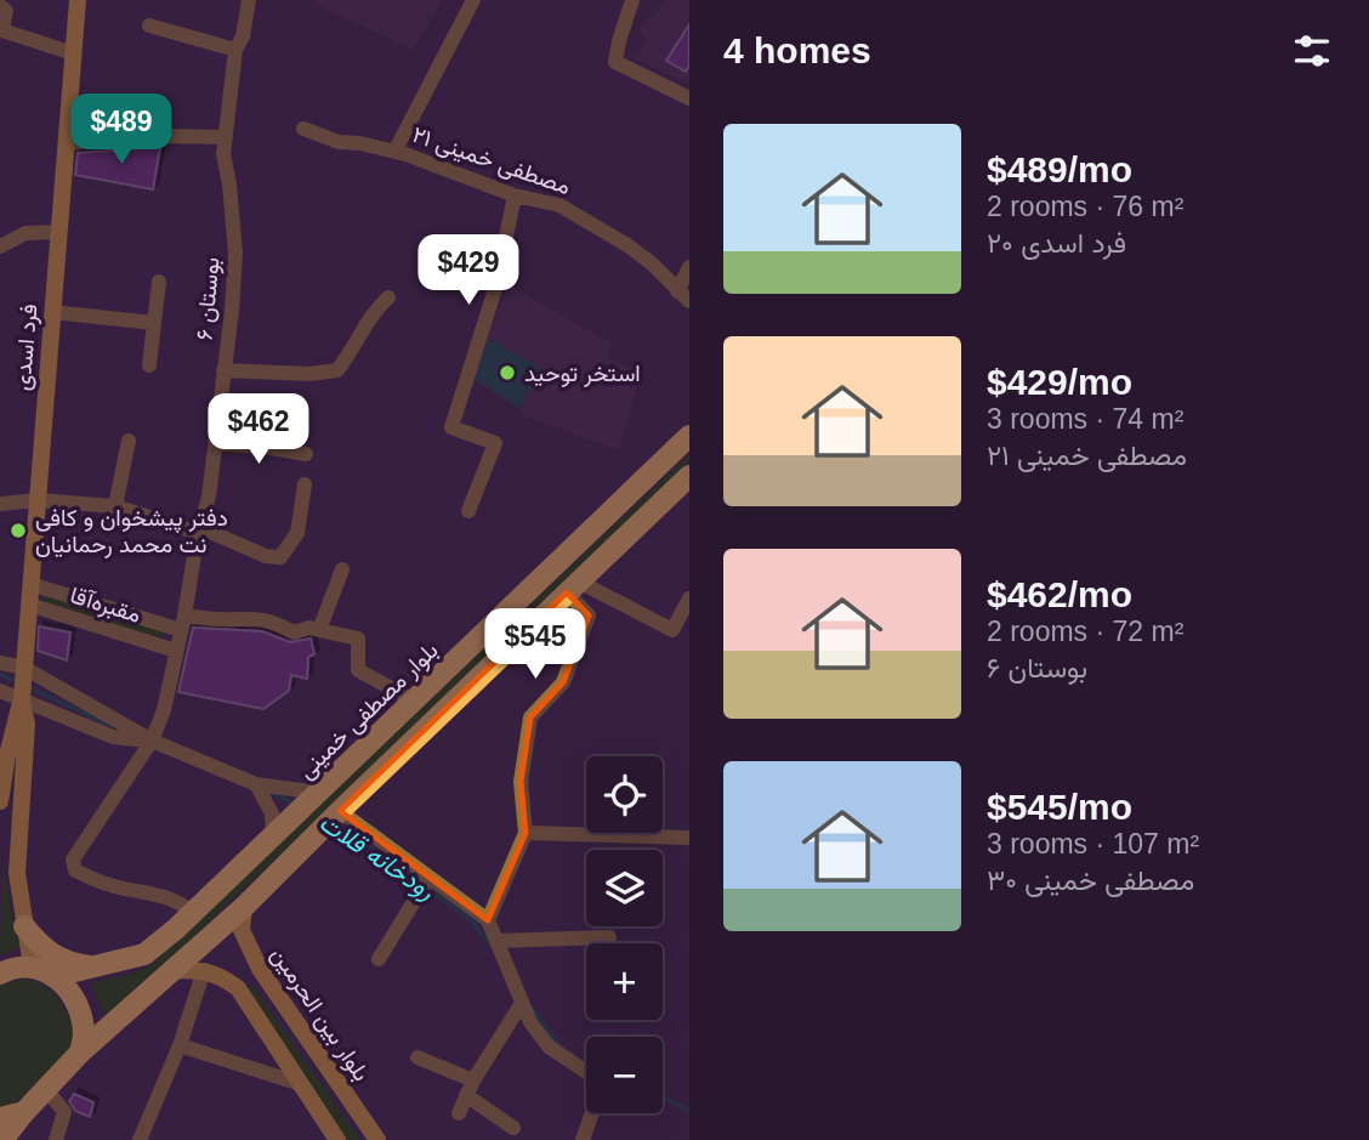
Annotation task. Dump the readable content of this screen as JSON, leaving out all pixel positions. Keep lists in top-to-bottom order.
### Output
{
  "streets": {
    "main road": ["فرد اسدی", "بلوار مصطفی خمینی", "بلوار بین الحرمین"],
    "street": ["مصطفی خمینی ۲۱", "بوستان ۶", "مقبره‌آقا"]
  },
  "crossings": [
    ["بوستان ۶", "مقبره‌آقا"],
    ["فرد اسدی", "مقبره‌آقا"],
    ["مقبره‌آقا", "بلوار مصطفی خمینی"]
  ],
  "water": ["رودخانه قلات"],
  "places": ["استخر توحید", "دفتر پیشخوان و کافی نت محمد رحمانیان"],
  "page": {
    "heading": "4 homes",
    "price": [
      "$489",
      "$429",
      "$462",
      "$545"
    ],
    "list": [
      {
        "name": "$489/mo",
        "note": "2 rooms · 76 m² · فرد اسدی ۲۰"
      },
      {
        "name": "$429/mo",
        "note": "3 rooms · 74 m² · مصطفی خمینی ۲۱"
      },
      {
        "name": "$462/mo",
        "note": "2 rooms · 72 m² · بوستان ۶"
      },
      {
        "name": "$545/mo",
        "note": "3 rooms · 107 m² · مصطفی خمینی ۳۰"
      }
    ],
    "map_buttons": ["+", "−"]
  }
}
